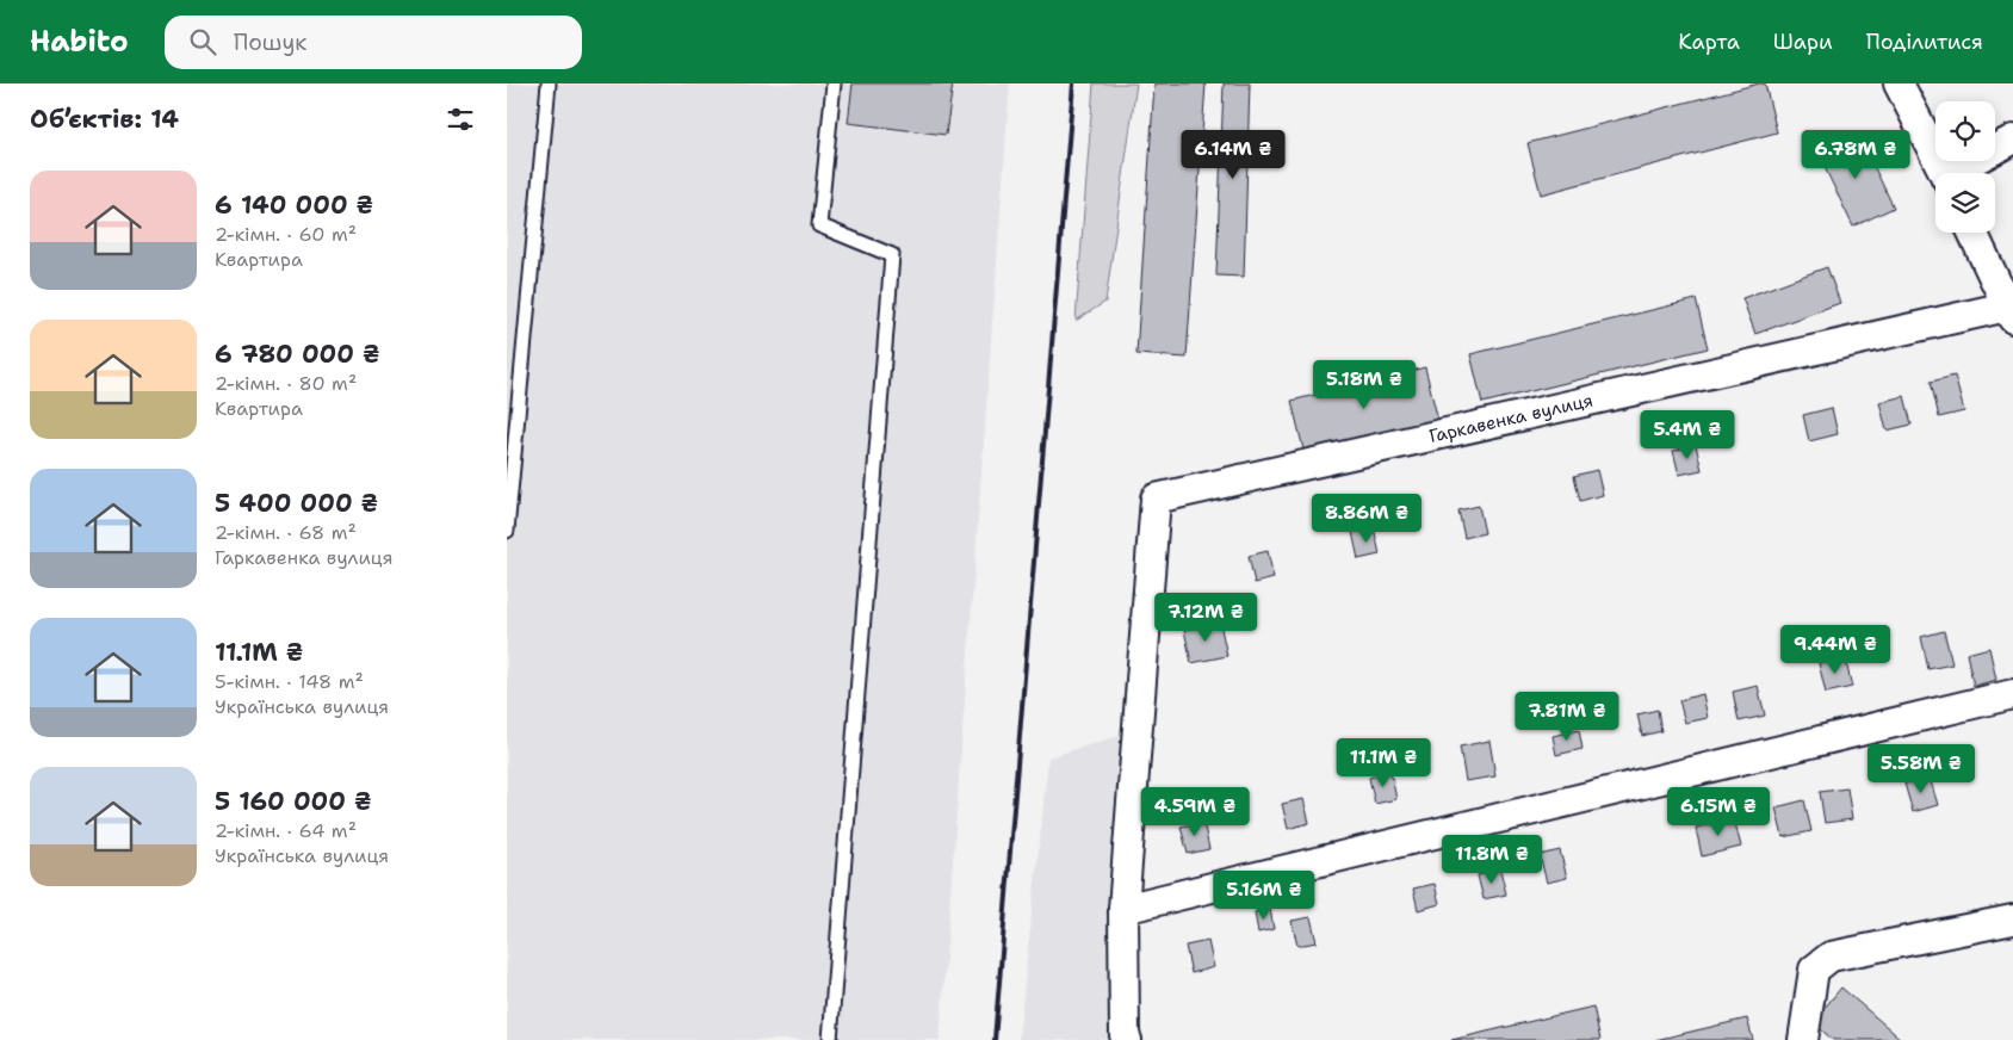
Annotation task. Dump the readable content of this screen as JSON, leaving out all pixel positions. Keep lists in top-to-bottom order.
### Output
{
  "streets": {
    "street": ["Гаркавенка вулиця"]
  },
  "page": {
    "header": "Habito",
    "search": "Пошук",
    "nav": ["Карта", "Шари", "Поділитися"],
    "heading": "Об’єктів: 14",
    "price": [
      "6.14M ₴",
      "6.78M ₴",
      "5.18M ₴",
      "5.4M ₴",
      "8.86M ₴",
      "7.12M ₴",
      "9.44M ₴",
      "7.81M ₴",
      "11.1M ₴",
      "5.58M ₴",
      "4.59M ₴",
      "6.15M ₴",
      "11.8M ₴",
      "5.16M ₴"
    ],
    "list": [
      {
        "name": "6 140 000 ₴",
        "note": "2-кімн. · 60 m² · Квартира"
      },
      {
        "name": "6 780 000 ₴",
        "note": "2-кімн. · 80 m² · Квартира"
      },
      {
        "name": "5 400 000 ₴",
        "note": "2-кімн. · 68 m² · Гаркавенка вулиця"
      },
      {
        "name": "11.1M ₴",
        "note": "5-кімн. · 148 m² · Українська вулиця"
      },
      {
        "name": "5 160 000 ₴",
        "note": "2-кімн. · 64 m² · Українська вулиця"
      }
    ]
  }
}
